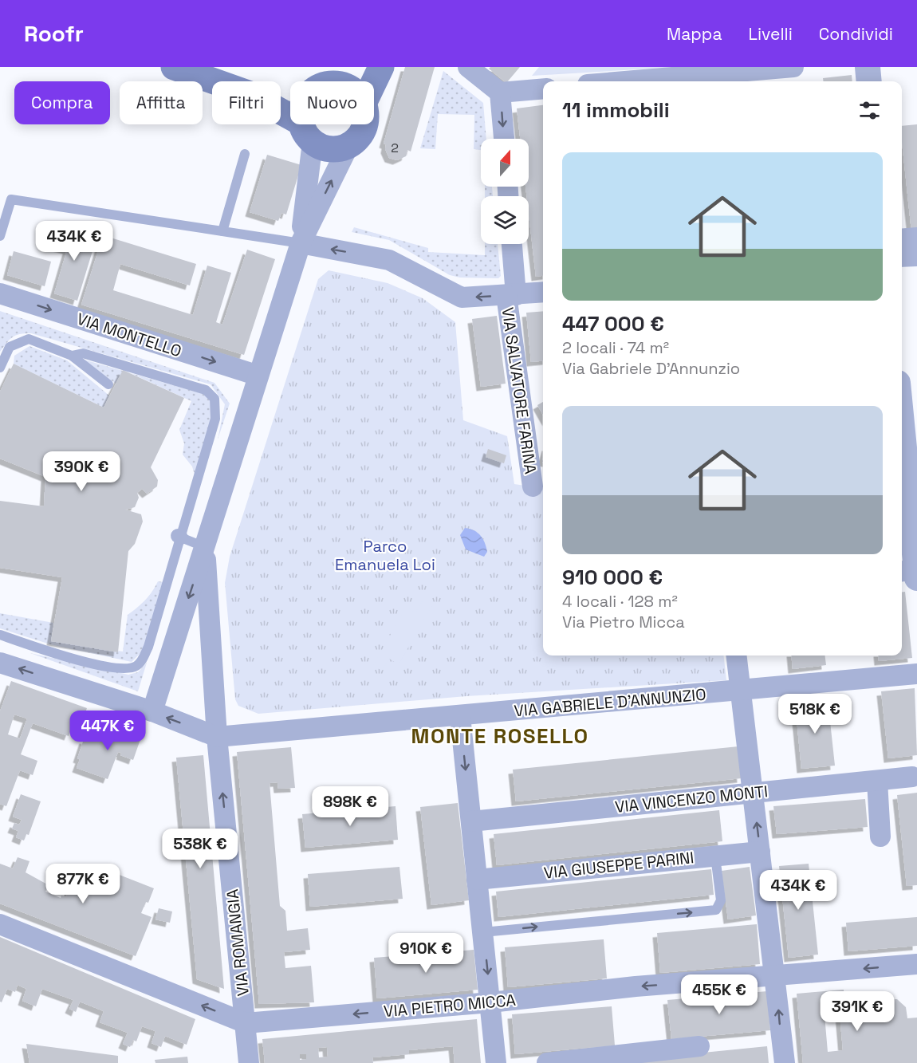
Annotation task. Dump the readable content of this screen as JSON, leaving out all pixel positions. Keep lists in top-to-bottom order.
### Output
{
  "streets": {
    "street": [
      "VIA MONTELLO",
      "VIA SALVATORE FARINA",
      "VIA GABRIELE D'ANNUNZIO",
      "VIA VINCENZO MONTI",
      "VIA GIUSEPPE PARINI",
      "VIA ROMANGIA",
      "VIA PIETRO MICCA"
    ]
  },
  "crossings": [
    ["VIA GABRIELE D'ANNUNZIO", "VIA ROMANGIA"],
    ["VIA ROMANGIA", "VIA PIETRO MICCA"]
  ],
  "one_way": ["VIA MONTELLO", "VIA ROMANGIA", "VIA PIETRO MICCA"],
  "districts": ["MONTE ROSELLO"],
  "parks": ["Parco Emanuela Loi"],
  "house_numbers": ["2"],
  "north": "top",
  "page": {
    "header": "Roofr",
    "nav": ["Mappa", "Livelli", "Condividi"],
    "chip": [
      "Compra",
      "Affitta",
      "Filtri",
      "Nuovo"
    ],
    "heading": "11 immobili",
    "list": [
      {
        "name": "447 000 €",
        "note": "2 locali · 74 m² · Via Gabriele D'Annunzio"
      },
      {
        "name": "910 000 €",
        "note": "4 locali · 128 m² · Via Pietro Micca"
      }
    ],
    "price": [
      "434K €",
      "390K €",
      "518K €",
      "447K €",
      "898K €",
      "538K €",
      "877K €",
      "434K €",
      "910K €",
      "455K €",
      "391K €"
    ]
  }
}
